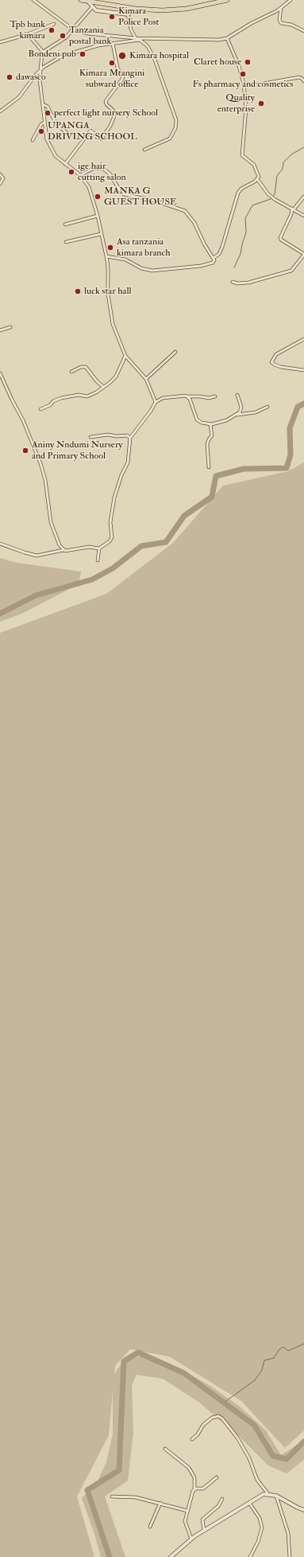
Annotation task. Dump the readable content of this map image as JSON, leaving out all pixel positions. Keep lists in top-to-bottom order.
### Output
{
  "places": [
    "Kimara Police Post",
    "Tpb bank kimara",
    "Tanzania postal bank",
    "Bondeni pub",
    "Kimara hospital",
    "Claret house",
    "Kimara Mtangini subward office",
    "Fs pharmacy and cosmetics",
    "dawasco",
    "Quality enterprise",
    "perfect light nursery School",
    "UPANGA DRIVING SCHOOL",
    "ige hair cutting salon",
    "MANKA G GUEST HOUSE",
    "Asa tanzania kimara branch",
    "luck star hall",
    "Aniny Nndumi Nursery and Primary School"
  ]
}
